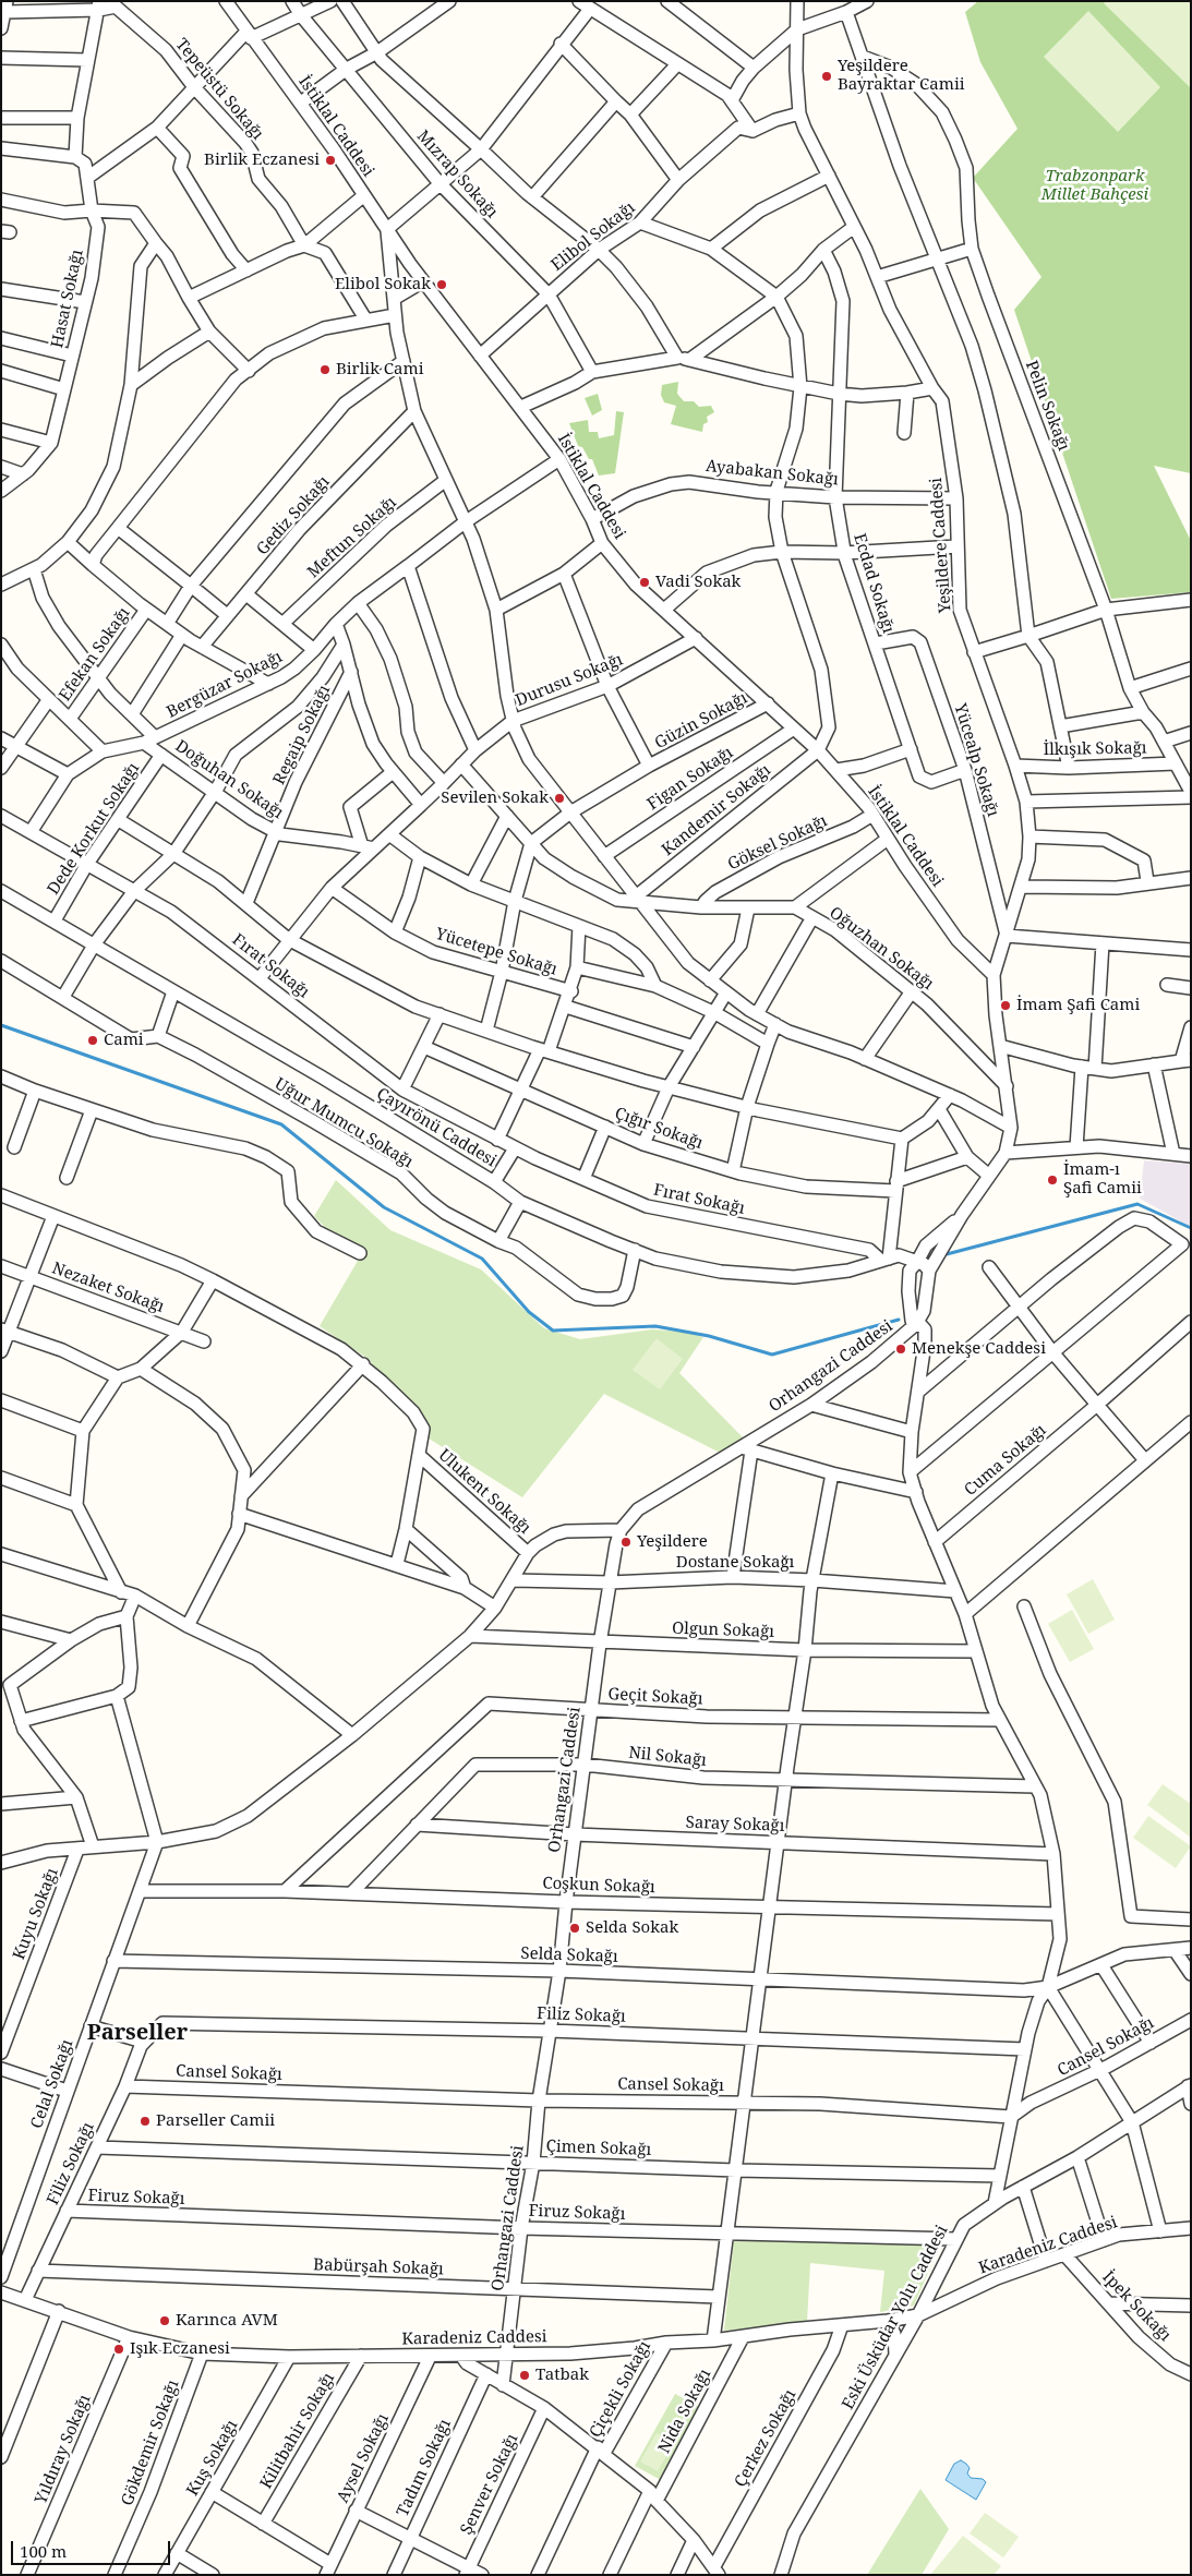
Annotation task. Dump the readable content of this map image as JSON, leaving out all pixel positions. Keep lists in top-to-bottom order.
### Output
{
  "streets": {
    "street": [
      "Tepeüstü Sokağı",
      "İstiklal Caddesi",
      "Mızrap Sokağı",
      "Elibol Sokağı",
      "Hasat Sokağı",
      "Pelin Sokağı",
      "Ayabakan Sokağı",
      "Gediz Sokağı",
      "Meftun Sokağı",
      "Yeşildere Caddesi",
      "Ecdad Sokağı",
      "Efekan Sokağı",
      "Durusu Sokağı",
      "Bergüzar Sokağı",
      "Güzin Sokağı",
      "Regaip Sokağı",
      "İlkışık Sokağı",
      "Yücealp Sokağı",
      "Figan Sokağı",
      "Doğuhan Sokağı",
      "Kandemir Sokağı",
      "Dede Korkut Sokağı",
      "Göksel Sokağı",
      "Oğuzhan Sokağı",
      "Yücetepe Sokağı",
      "Fırat Sokağı",
      "Uğur Mumcu Sokağı",
      "Çayırönü Caddesi",
      "Çığır Sokağı",
      "Nezaket Sokağı",
      "Orhangazi Caddesi",
      "Cuma Sokağı",
      "Ulukent Sokağı",
      "Dostane Sokağı",
      "Olgun Sokağı",
      "Geçit Sokağı",
      "Nil Sokağı",
      "Saray Sokağı",
      "Coşkun Sokağı",
      "Kuyu Sokağı",
      "Selda Sokağı",
      "Filiz Sokağı",
      "Cansel Sokağı",
      "Celal Sokağı",
      "Çimen Sokağı",
      "Firuz Sokağı",
      "Karadeniz Caddesi",
      "Babürşah Sokağı",
      "İpek Sokağı",
      "Eski Üsküdar Yolu Caddesi",
      "Çiçekli Sokağı",
      "Nida Sokağı",
      "Kilitbahir Sokağı",
      "Çerkez Sokağı",
      "Gökdemir Sokağı",
      "Yıldıray Sokağı",
      "Kuş Sokağı",
      "Aysel Sokağı",
      "Tadım Sokağı",
      "Şenver Sokağı"
    ]
  },
  "crossings": [
    ["İstiklal Caddesi", "Elibol Sokağı"],
    ["İstiklal Caddesi", "Ayabakan Sokağı"],
    ["İstiklal Caddesi", "Yeşildere Caddesi"],
    ["İstiklal Caddesi", "Durusu Sokağı"],
    ["İstiklal Caddesi", "Güzin Sokağı"],
    ["İstiklal Caddesi", "Figan Sokağı"],
    ["İstiklal Caddesi", "Kandemir Sokağı"],
    ["İstiklal Caddesi", "Göksel Sokağı"],
    ["Mızrap Sokağı", "Elibol Sokağı"],
    ["Pelin Sokağı", "İlkışık Sokağı"],
    ["Ayabakan Sokağı", "Yeşildere Caddesi"],
    ["Ayabakan Sokağı", "Ecdad Sokağı"],
    ["Yeşildere Caddesi", "İlkışık Sokağı"],
    ["Yeşildere Caddesi", "Yücealp Sokağı"],
    ["Ecdad Sokağı", "Yücealp Sokağı"],
    ["Efekan Sokağı", "Doğuhan Sokağı"],
    ["Durusu Sokağı", "Doğuhan Sokağı"],
    ["Durusu Sokağı", "Yücetepe Sokağı"],
    ["Durusu Sokağı", "Fırat Sokağı"],
    ["Bergüzar Sokağı", "Doğuhan Sokağı"],
    ["Regaip Sokağı", "Doğuhan Sokağı"],
    ["Doğuhan Sokağı", "Dede Korkut Sokağı"],
    ["Dede Korkut Sokağı", "Fırat Sokağı"],
    ["Dede Korkut Sokağı", "Çayırönü Caddesi"],
    ["Fırat Sokağı", "Çayırönü Caddesi"],
    ["Uğur Mumcu Sokağı", "Çayırönü Caddesi"],
    ["Orhangazi Caddesi", "Dostane Sokağı"],
    ["Orhangazi Caddesi", "Olgun Sokağı"],
    ["Orhangazi Caddesi", "Geçit Sokağı"],
    ["Orhangazi Caddesi", "Nil Sokağı"],
    ["Orhangazi Caddesi", "Saray Sokağı"],
    ["Orhangazi Caddesi", "Coşkun Sokağı"],
    ["Orhangazi Caddesi", "Selda Sokağı"],
    ["Orhangazi Caddesi", "Filiz Sokağı"],
    ["Orhangazi Caddesi", "Cansel Sokağı"],
    ["Orhangazi Caddesi", "Çimen Sokağı"],
    ["Orhangazi Caddesi", "Firuz Sokağı"],
    ["Orhangazi Caddesi", "Karadeniz Caddesi"],
    ["Orhangazi Caddesi", "Babürşah Sokağı"],
    ["Geçit Sokağı", "Coşkun Sokağı"],
    ["Nil Sokağı", "Saray Sokağı"],
    ["Nil Sokağı", "Coşkun Sokağı"],
    ["Coşkun Sokağı", "Celal Sokağı"],
    ["Selda Sokağı", "Celal Sokağı"],
    ["Filiz Sokağı", "Cansel Sokağı"],
    ["Filiz Sokağı", "Çimen Sokağı"],
    ["Filiz Sokağı", "Firuz Sokağı"],
    ["Filiz Sokağı", "Karadeniz Caddesi"],
    ["Filiz Sokağı", "Babürşah Sokağı"],
    ["Firuz Sokağı", "Eski Üsküdar Yolu Caddesi"],
    ["Karadeniz Caddesi", "İpek Sokağı"],
    ["Karadeniz Caddesi", "Eski Üsküdar Yolu Caddesi"],
    ["Karadeniz Caddesi", "Çiçekli Sokağı"],
    ["Karadeniz Caddesi", "Nida Sokağı"],
    ["Karadeniz Caddesi", "Kilitbahir Sokağı"],
    ["Karadeniz Caddesi", "Çerkez Sokağı"],
    ["Karadeniz Caddesi", "Gökdemir Sokağı"],
    ["Karadeniz Caddesi", "Yıldıray Sokağı"],
    ["Karadeniz Caddesi", "Kuş Sokağı"],
    ["Karadeniz Caddesi", "Aysel Sokağı"]
  ],
  "districts": ["Parseller"],
  "parks": ["Trabzonpark Millet Bahçesi"],
  "places": [
    "Yeşildere Bayraktar Camii",
    "Birlik Eczanesi",
    "Elibol Sokak",
    "Birlik Cami",
    "Vadi Sokak",
    "Sevilen Sokak",
    "İmam Şafi Cami",
    "Cami",
    "İmam-ı Şafi Camii",
    "Menekşe Caddesi",
    "Yeşildere",
    "Selda Sokak",
    "Parseller Camii",
    "Karınca AVM",
    "Işık Eczanesi",
    "Tatbak"
  ],
  "scale_bar": "100 m"
}
